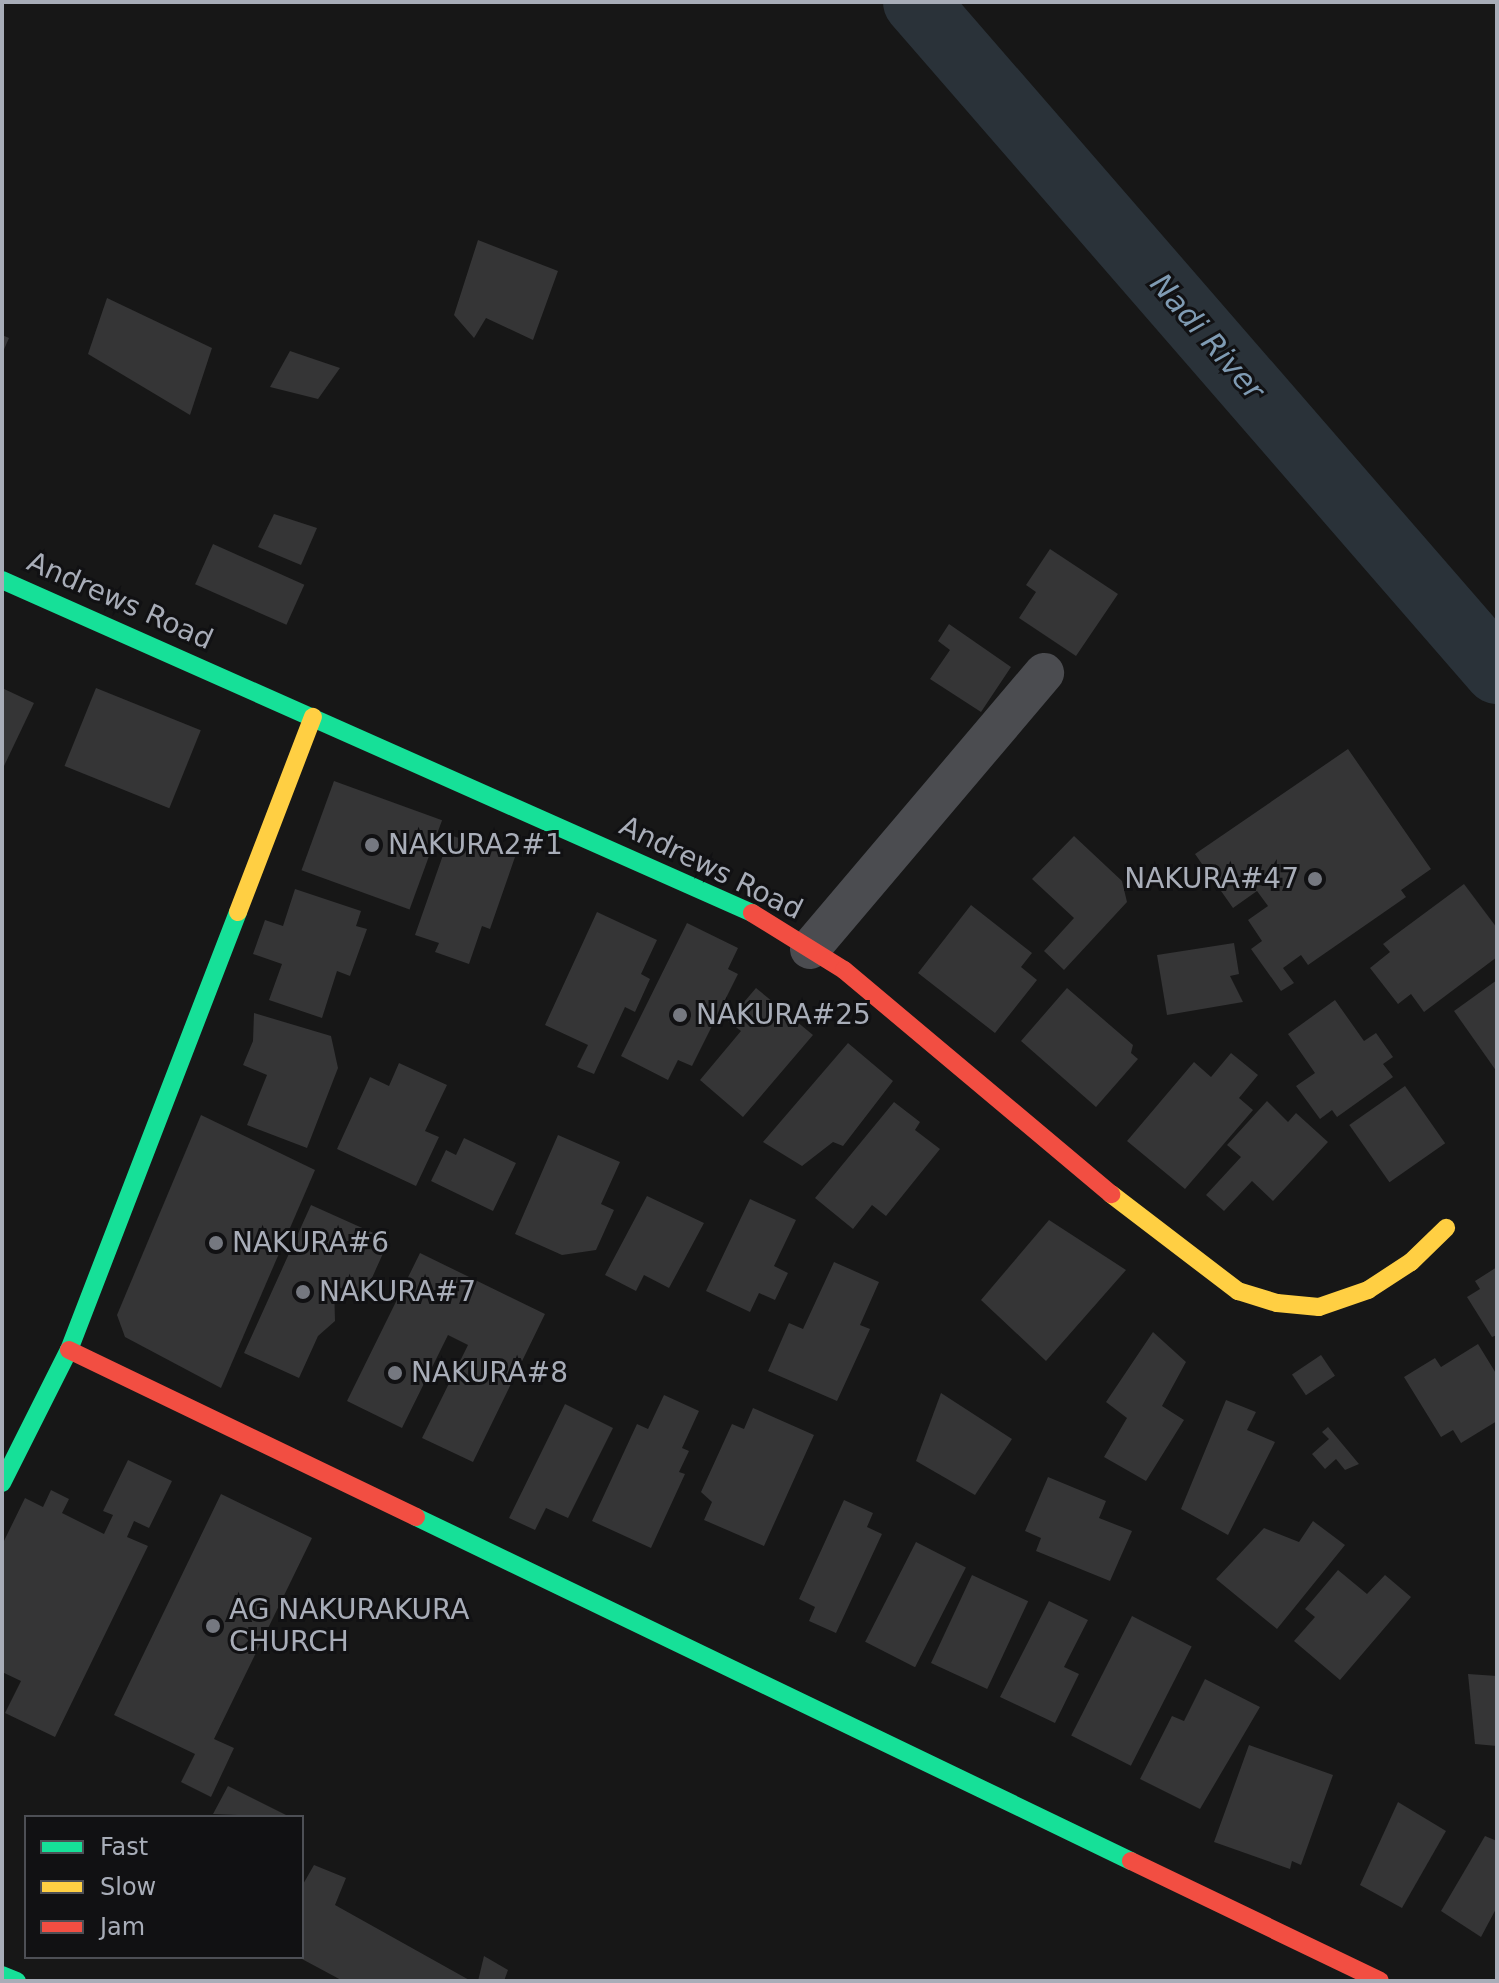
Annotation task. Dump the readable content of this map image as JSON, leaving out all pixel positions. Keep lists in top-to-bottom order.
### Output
{
  "streets": {
    "main road": ["Andrews Road"]
  },
  "water": ["Nadi River"],
  "places": [
    "NAKURA2#1",
    "NAKURA#47",
    "NAKURA#25",
    "NAKURA#6",
    "NAKURA#7",
    "NAKURA#8",
    "AG NAKURAKURA CHURCH"
  ],
  "legend": ["Fast", "Slow", "Jam"]
}
